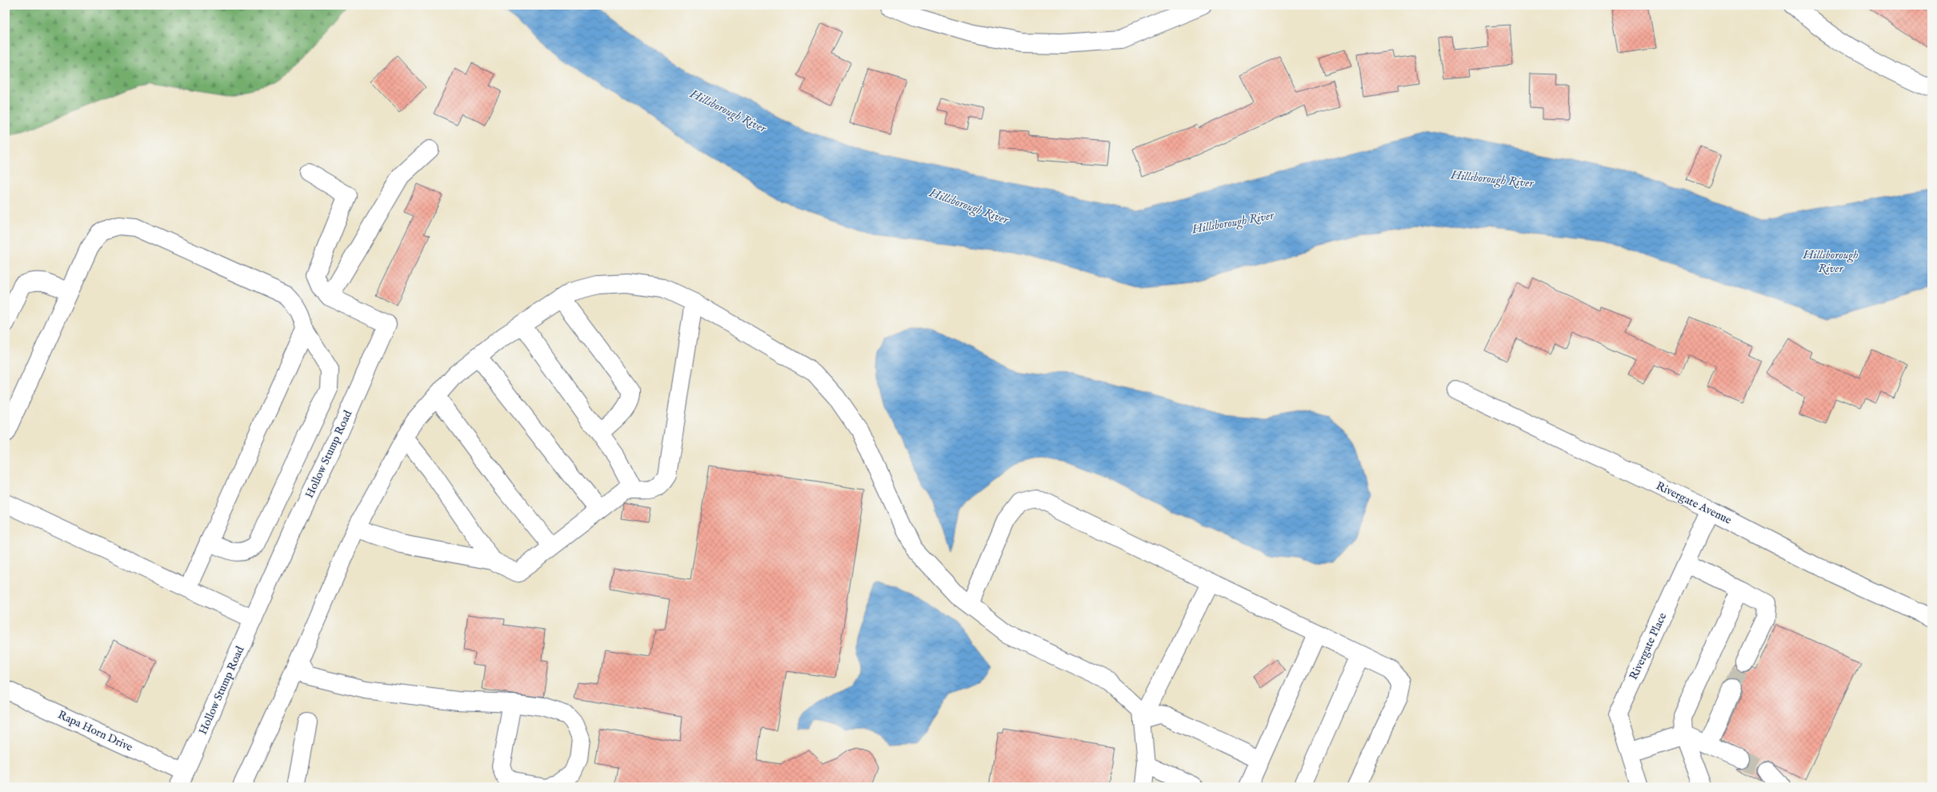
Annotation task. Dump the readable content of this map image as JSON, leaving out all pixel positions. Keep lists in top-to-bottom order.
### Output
{
  "streets": {
    "street": [
      "Hollow Stump Road",
      "Rivergate Avenue",
      "Rivergate Place",
      "Rapa Horn Drive"
    ]
  },
  "crossings": [
    ["Hollow Stump Road", "Rapa Horn Drive"],
    ["Rivergate Avenue", "Rivergate Place"]
  ],
  "water": ["Hillsborough River"]
}
